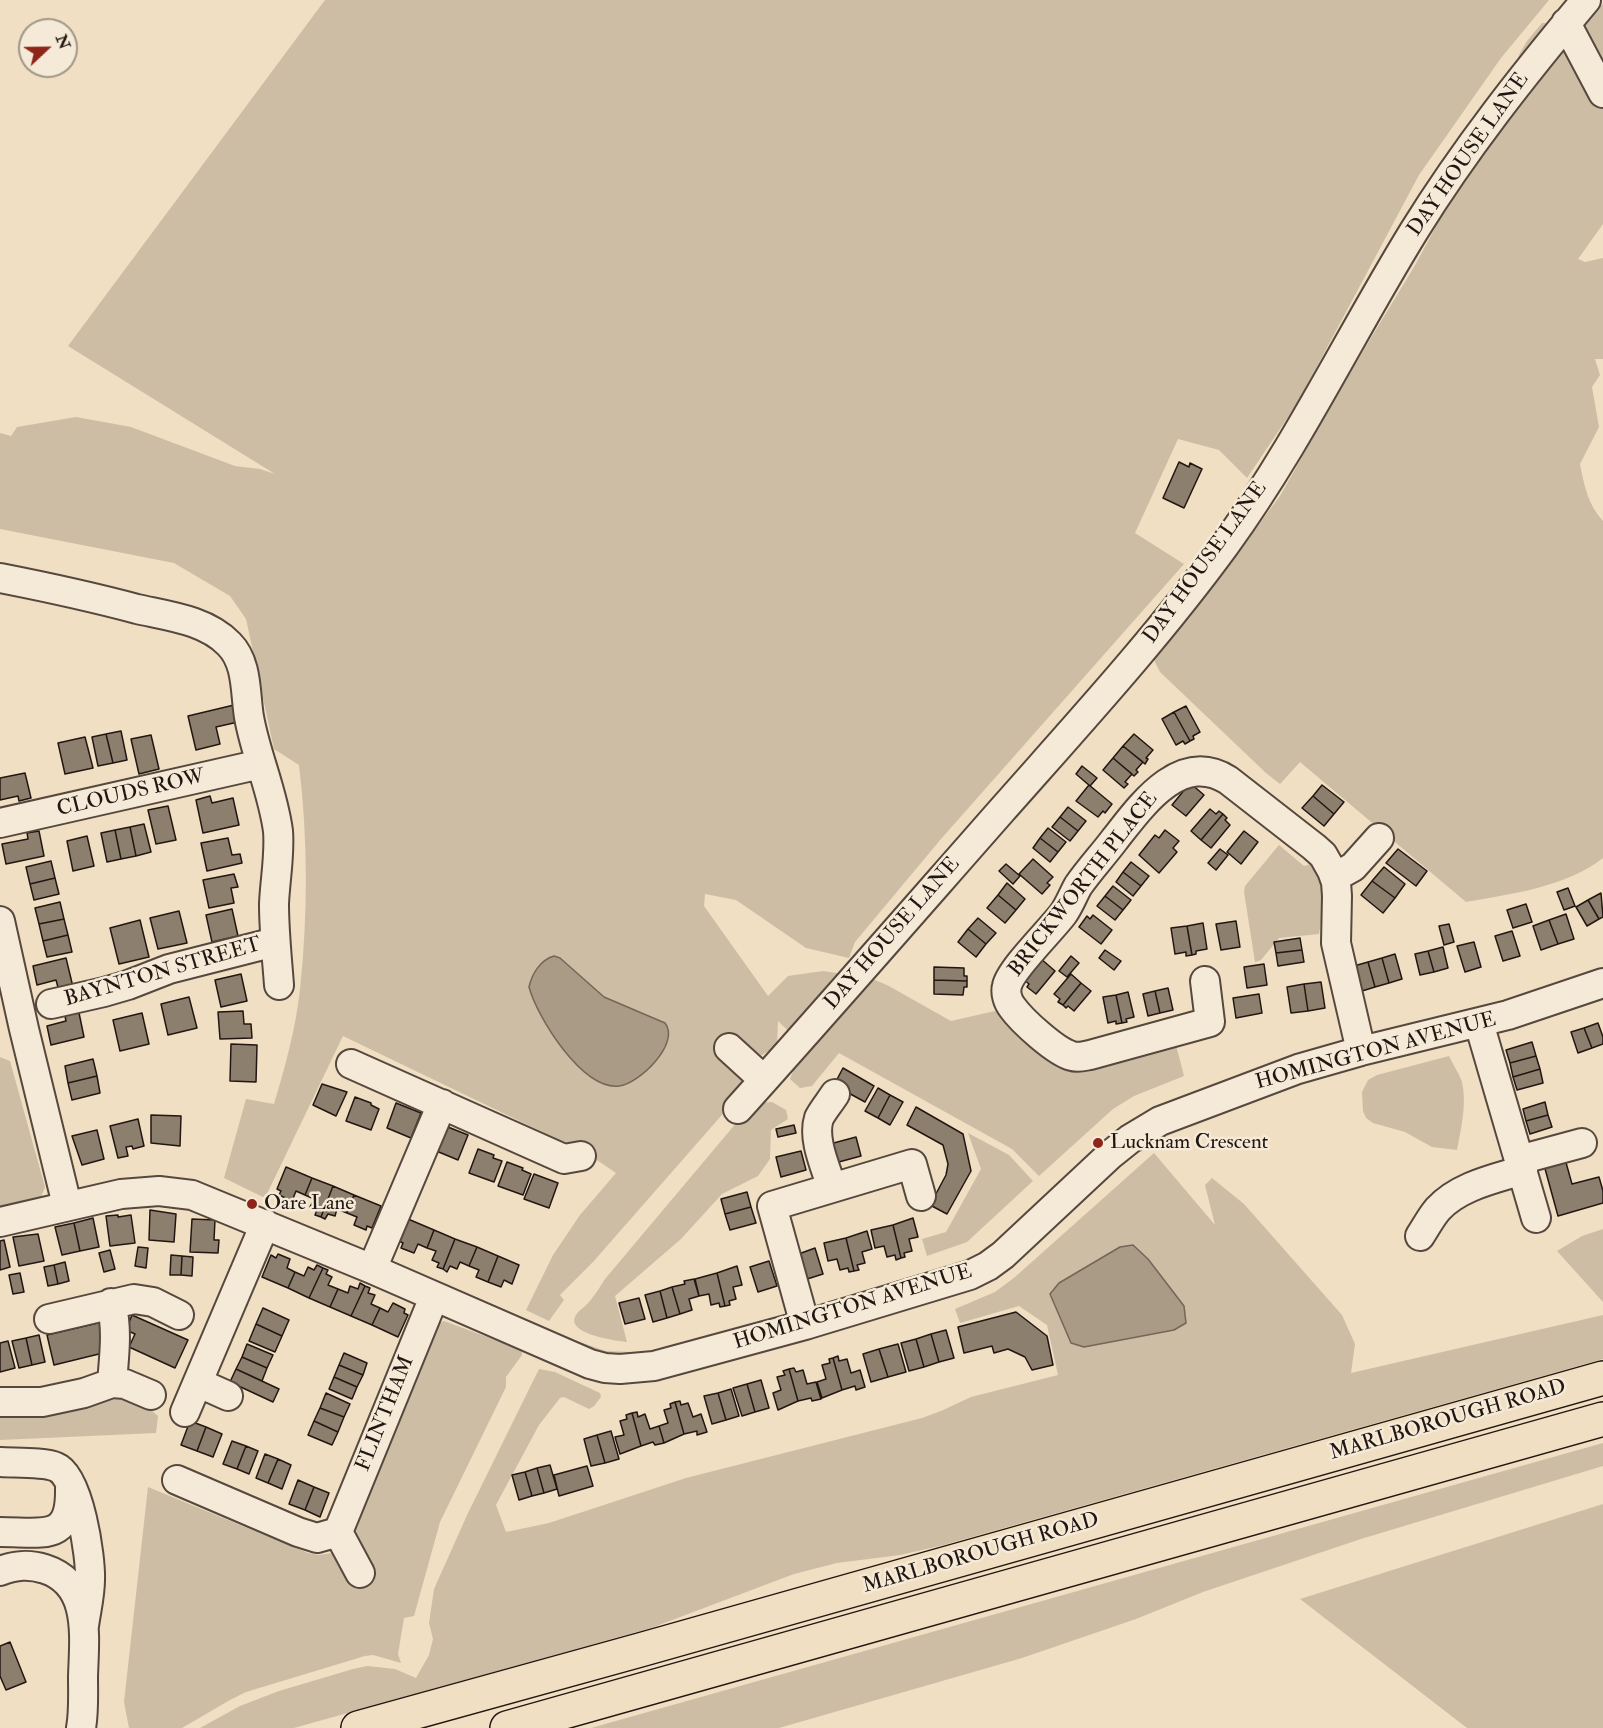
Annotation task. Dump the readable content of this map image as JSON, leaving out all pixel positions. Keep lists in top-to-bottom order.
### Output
{
  "streets": {
    "highway": ["MARLBOROUGH ROAD"],
    "street": [
      "DAY HOUSE LANE",
      "CLOUDS ROW",
      "BRICKWORTH PLACE",
      "BAYNTON STREET",
      "HOMINGTON AVENUE",
      "FLINTHAM"
    ]
  },
  "crossings": [
    ["CLOUDS ROW", "BAYNTON STREET"],
    ["HOMINGTON AVENUE", "FLINTHAM"]
  ],
  "places": ["Lucknam Crescent", "Oare Lane"],
  "north": "right"
}
